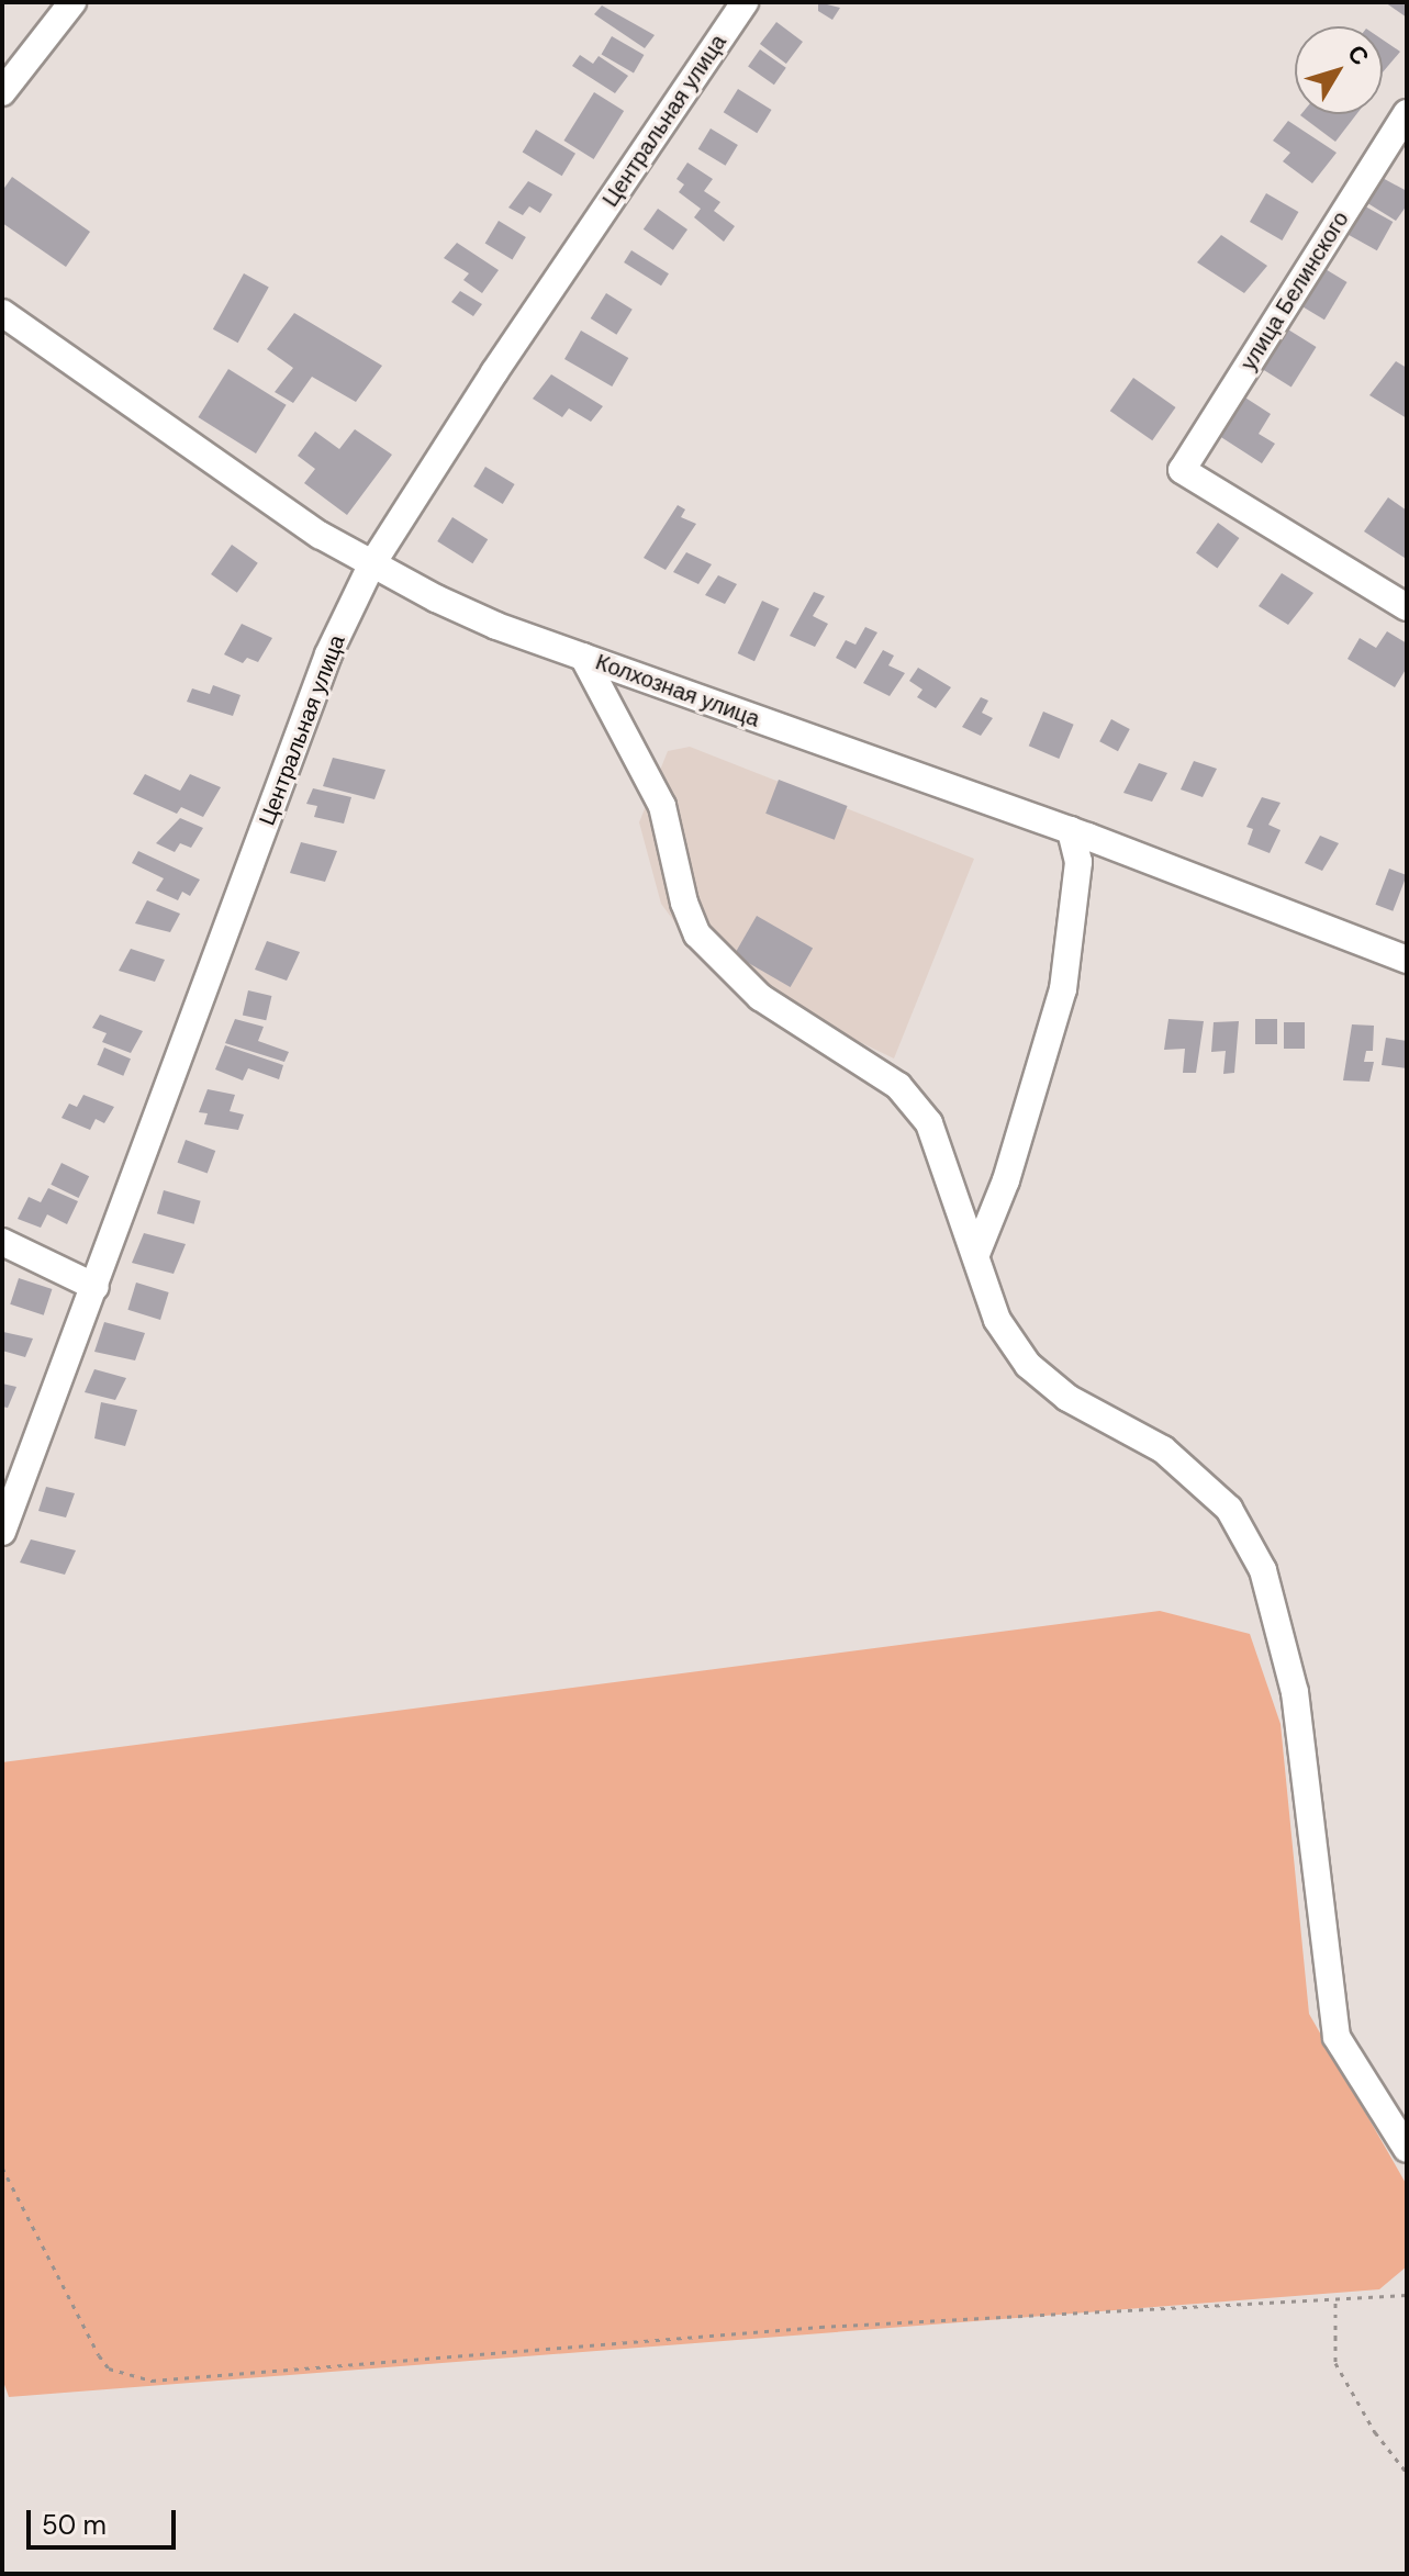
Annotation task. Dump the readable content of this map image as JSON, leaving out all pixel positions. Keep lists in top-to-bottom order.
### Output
{
  "streets": {
    "street": ["Центральная улица", "улица Белинского", "Колхозная улица"]
  },
  "crossings": [
    ["Центральная улица", "Колхозная улица"]
  ],
  "scale_bar": "50 m",
  "north": "top right"
}
